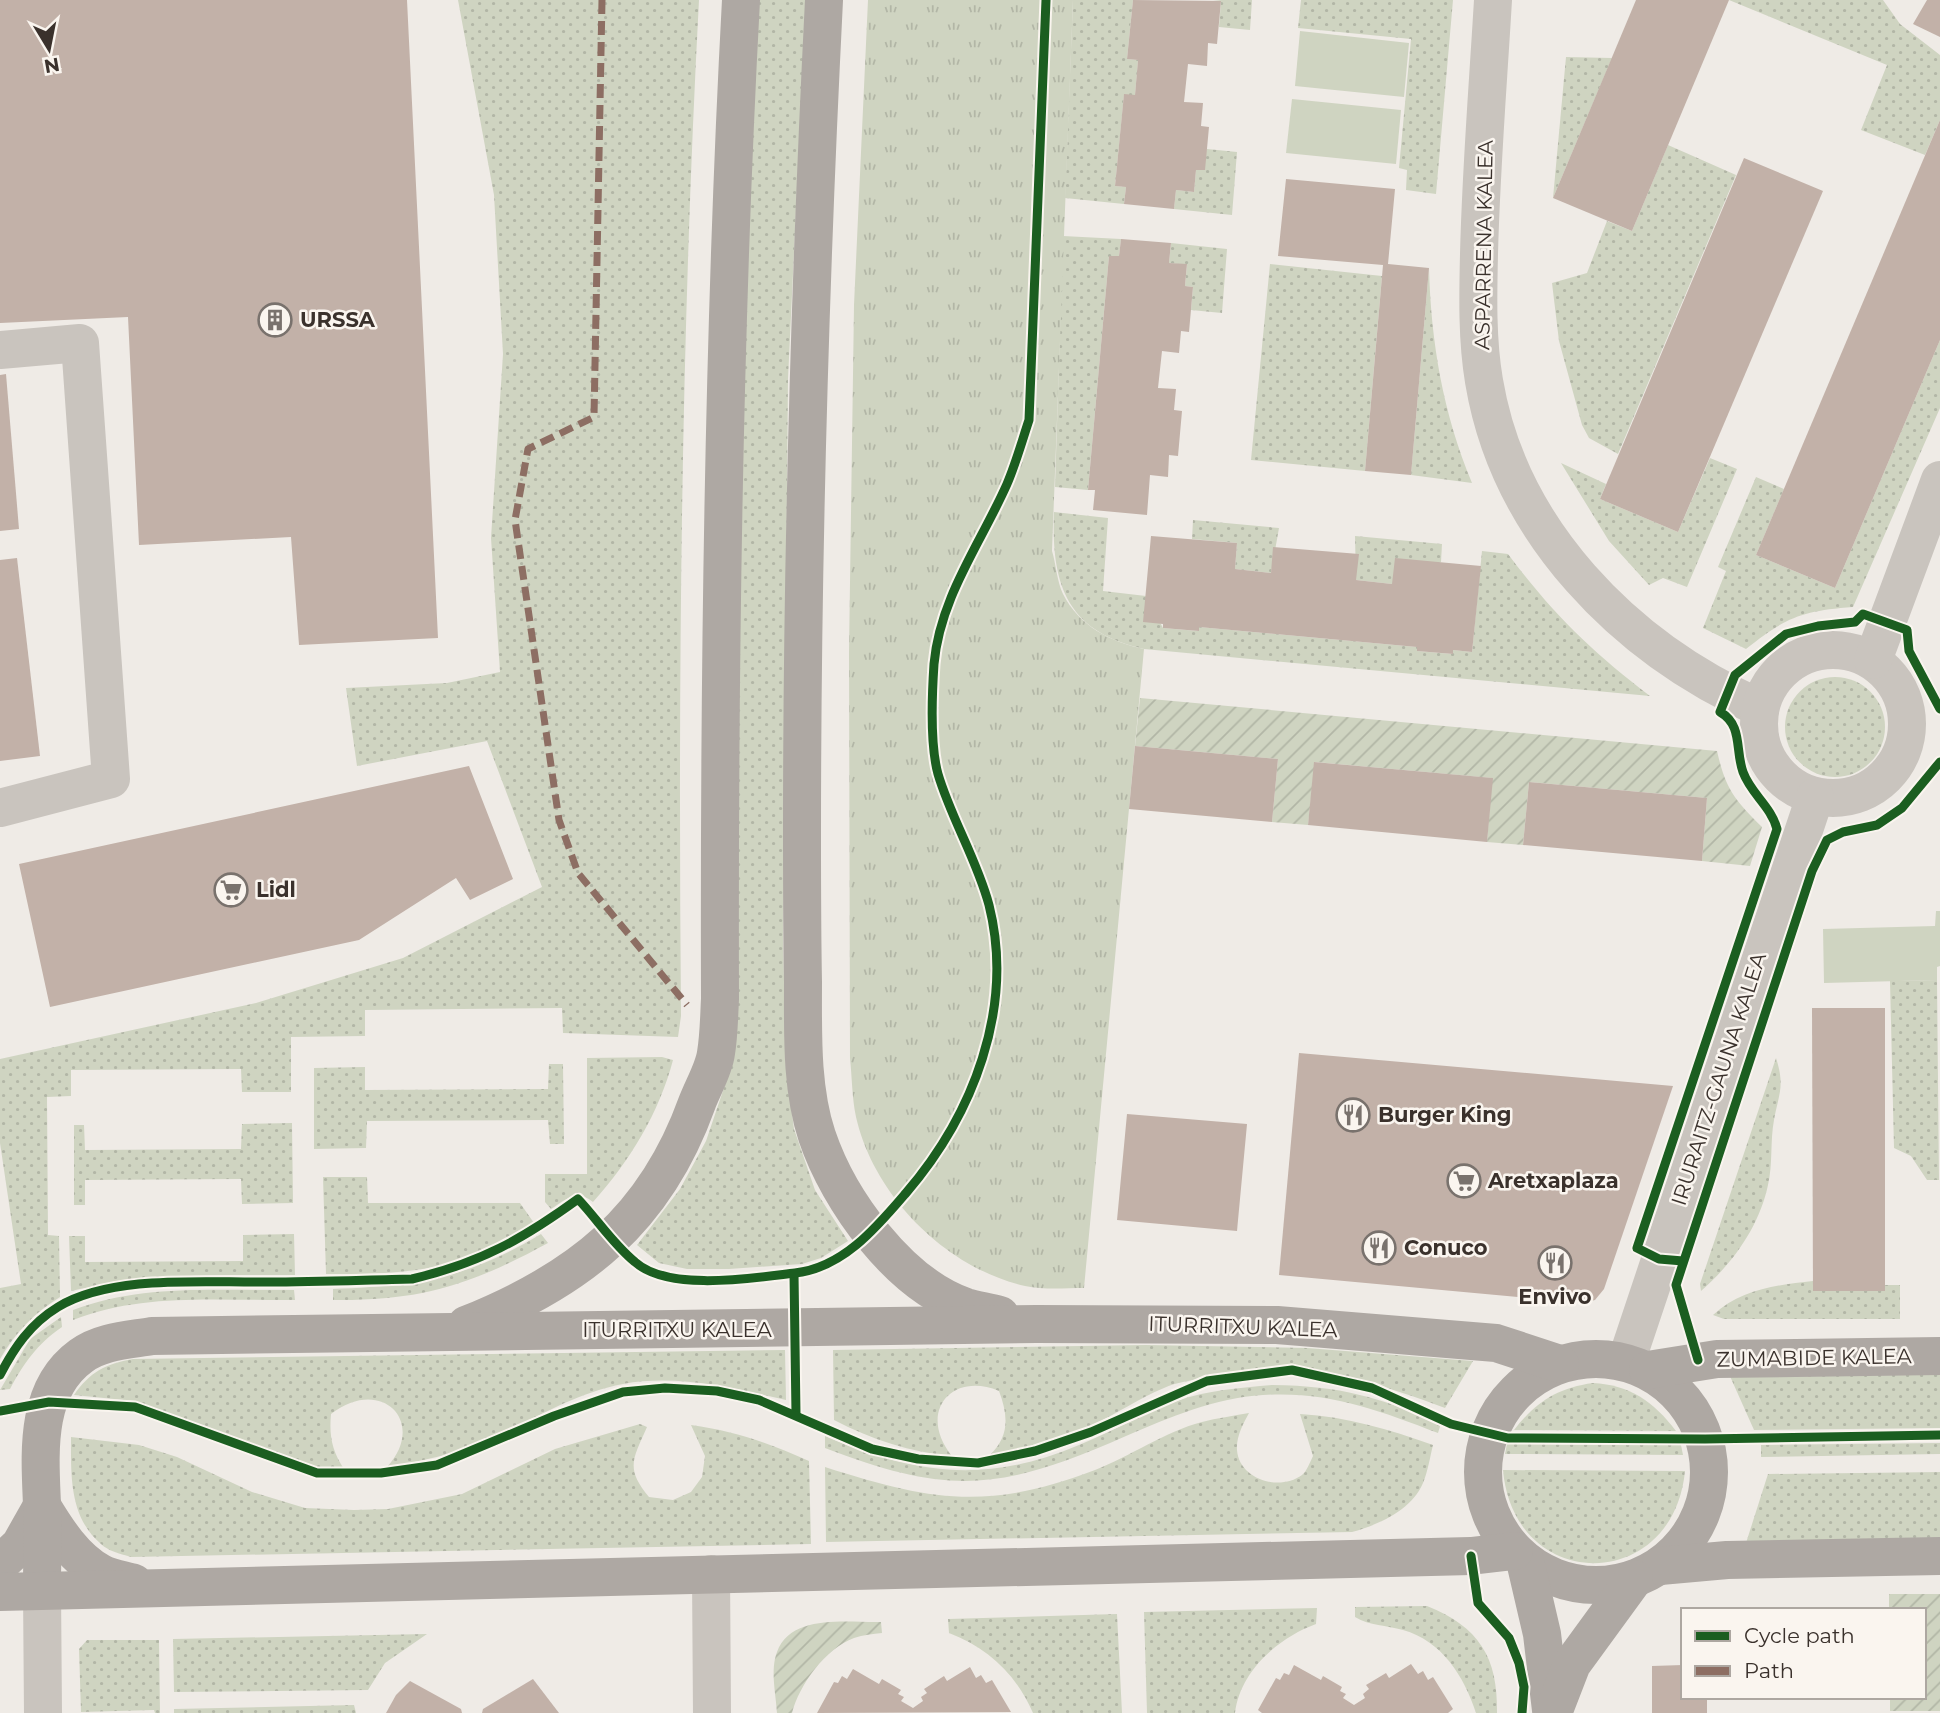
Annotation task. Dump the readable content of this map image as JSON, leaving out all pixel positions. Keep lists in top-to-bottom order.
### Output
{
  "streets": {
    "main road": ["ITURRITXU KALEA", "ZUMABIDE KALEA"],
    "street": ["ASPARRENA KALEA", "IRURAITZ-GAUNA KALEA"]
  },
  "crossings": [
    ["ASPARRENA KALEA", "IRURAITZ-GAUNA KALEA"],
    ["IRURAITZ-GAUNA KALEA", "ITURRITXU KALEA"],
    ["IRURAITZ-GAUNA KALEA", "ZUMABIDE KALEA"],
    ["ITURRITXU KALEA", "ZUMABIDE KALEA"]
  ],
  "places": {
    "building": ["URSSA"],
    "supermarket": ["Lidl", "Aretxaplaza"],
    "restaurant": ["Burger King", "Conuco", "Envivo"]
  },
  "legend": ["Cycle path", "Path"],
  "north": "bottom"
}
